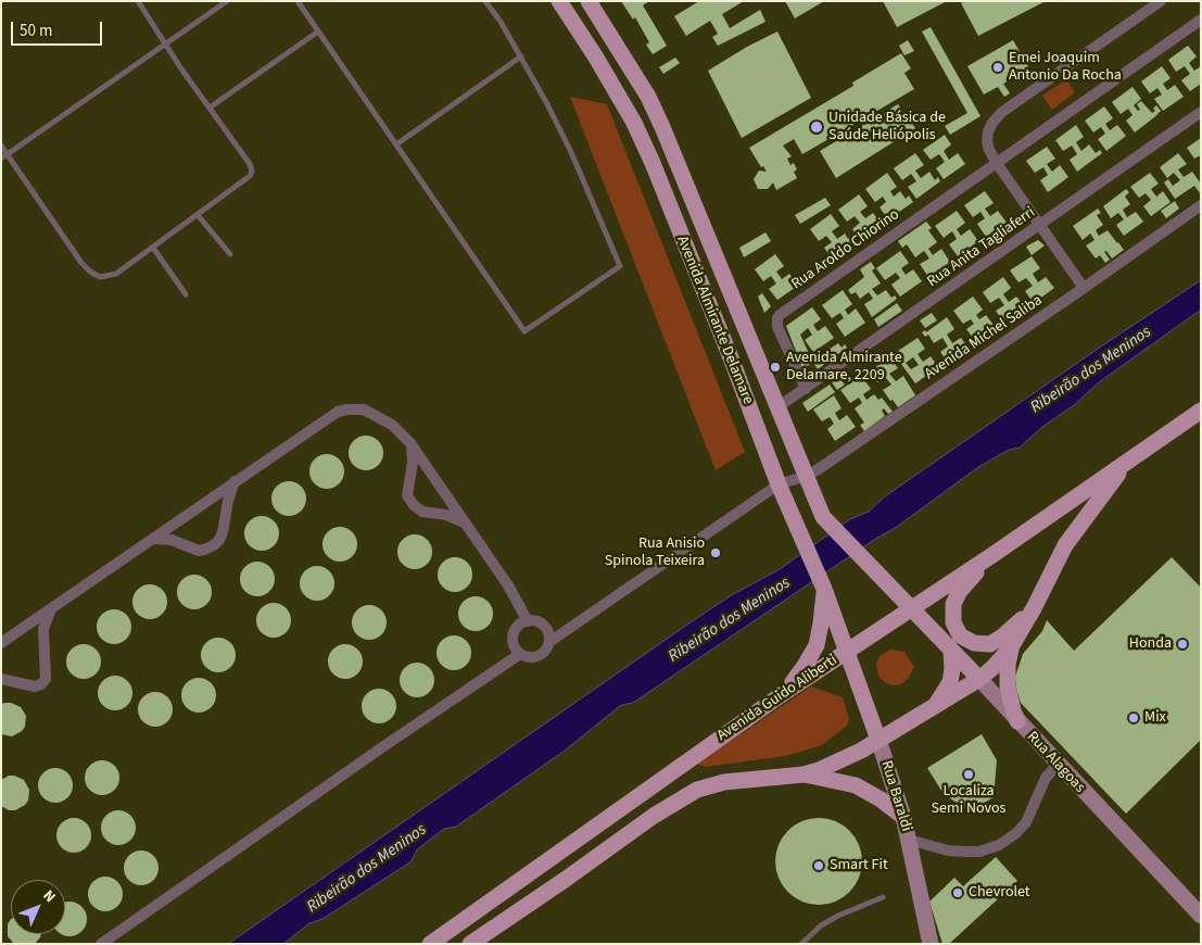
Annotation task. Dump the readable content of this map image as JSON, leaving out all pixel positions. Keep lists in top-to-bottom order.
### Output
{
  "streets": {
    "main road": [
      "Avenida Almirante Delamare",
      "Avenida Guido Aliberti",
      "Rua Alagoas",
      "Rua Baraldi"
    ],
    "street": ["Rua Anita Tagliaferri", "Rua Aroldo Chiorino", "Avenida Michel Saliba"]
  },
  "crossings": [
    ["Rua Anita Tagliaferri", "Rua Aroldo Chiorino"],
    ["Rua Anita Tagliaferri", "Avenida Almirante Delamare"],
    ["Avenida Almirante Delamare", "Avenida Michel Saliba"],
    ["Avenida Almirante Delamare", "Avenida Guido Aliberti"],
    ["Avenida Almirante Delamare", "Rua Alagoas"],
    ["Avenida Almirante Delamare", "Rua Baraldi"],
    ["Avenida Guido Aliberti", "Rua Alagoas"],
    ["Avenida Guido Aliberti", "Rua Baraldi"],
    ["Rua Alagoas", "Rua Baraldi"]
  ],
  "water": ["Ribeirão dos Meninos"],
  "places": [
    "Emei Joaquim Antonio Da Rocha",
    "Unidade Básica de Saúde Heliópolis",
    "Avenida Almirante Delamare, 2209",
    "Rua Anisio Spinola Teixeira",
    "Honda",
    "Mix",
    "Localiza Semi Novos",
    "Smart Fit",
    "Chevrolet"
  ],
  "scale_bar": "50 m",
  "north": "top right"
}
